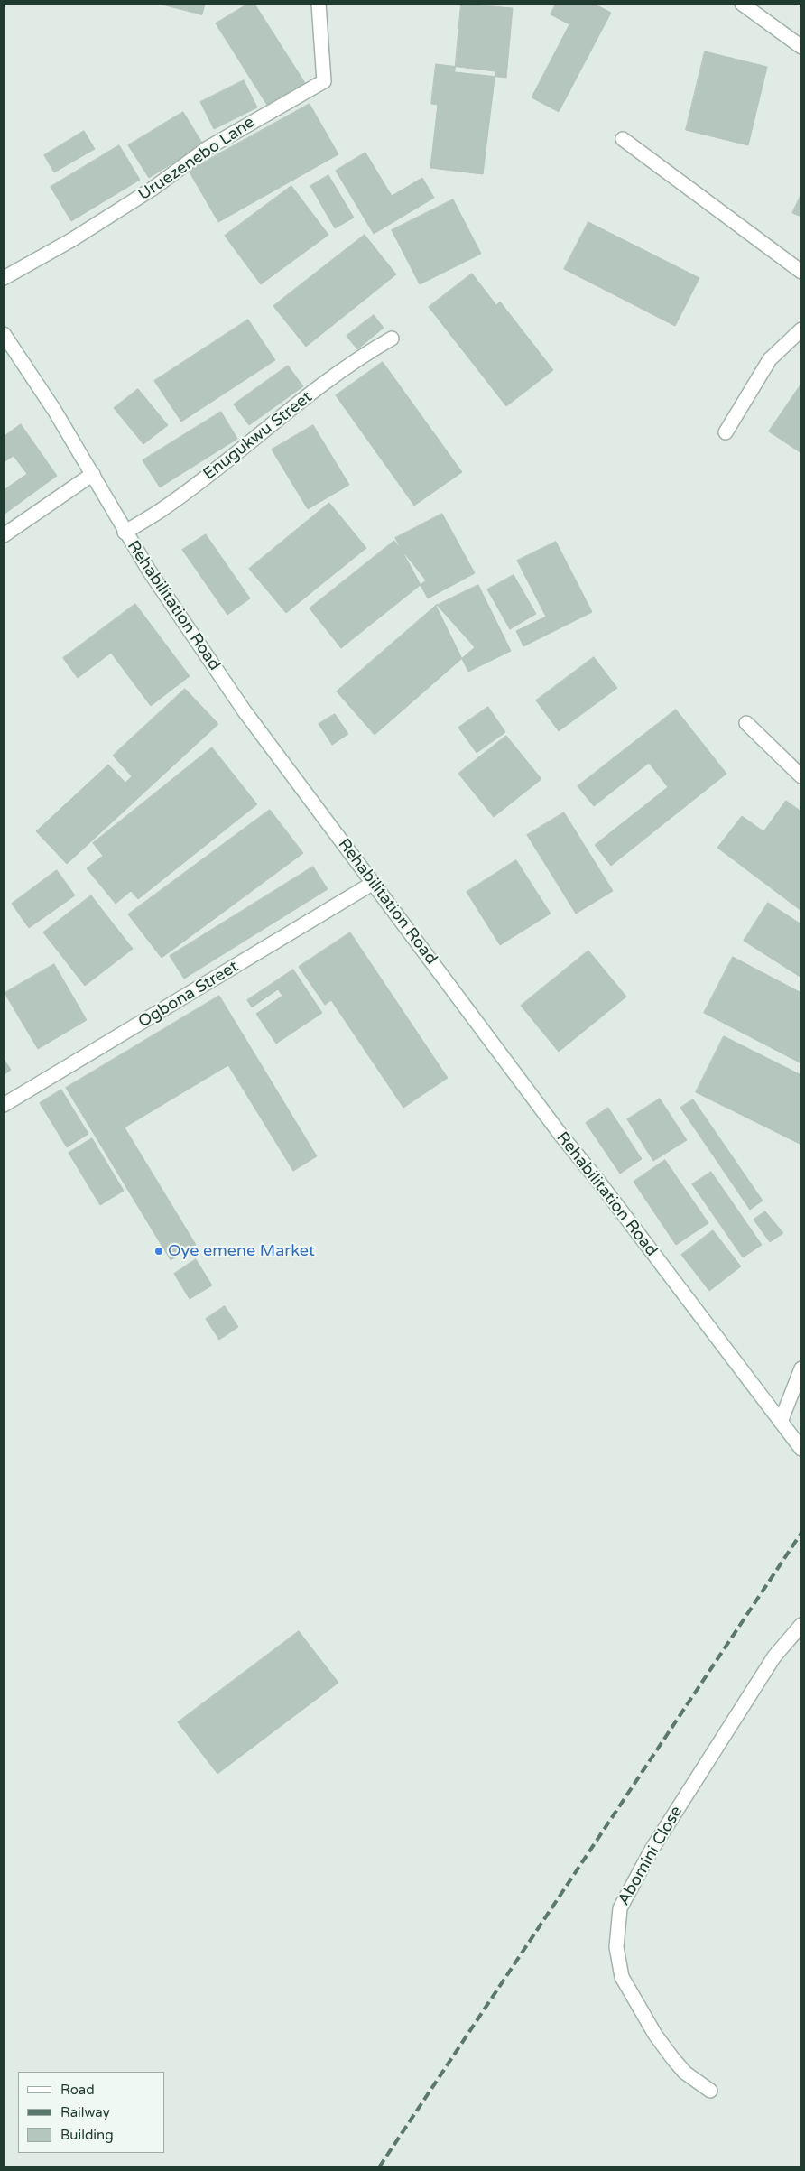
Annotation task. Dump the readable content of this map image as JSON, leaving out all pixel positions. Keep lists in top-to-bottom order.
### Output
{
  "streets": {
    "street": [
      "Uruezenebo Lane",
      "Enugukwu Street",
      "Rehabilitation Road",
      "Ogbona Street",
      "Abomini Close"
    ]
  },
  "crossings": [
    ["Enugukwu Street", "Rehabilitation Road"],
    ["Rehabilitation Road", "Ogbona Street"]
  ],
  "places": ["Oye emene Market"],
  "legend": ["Road", "Railway", "Building"]
}
